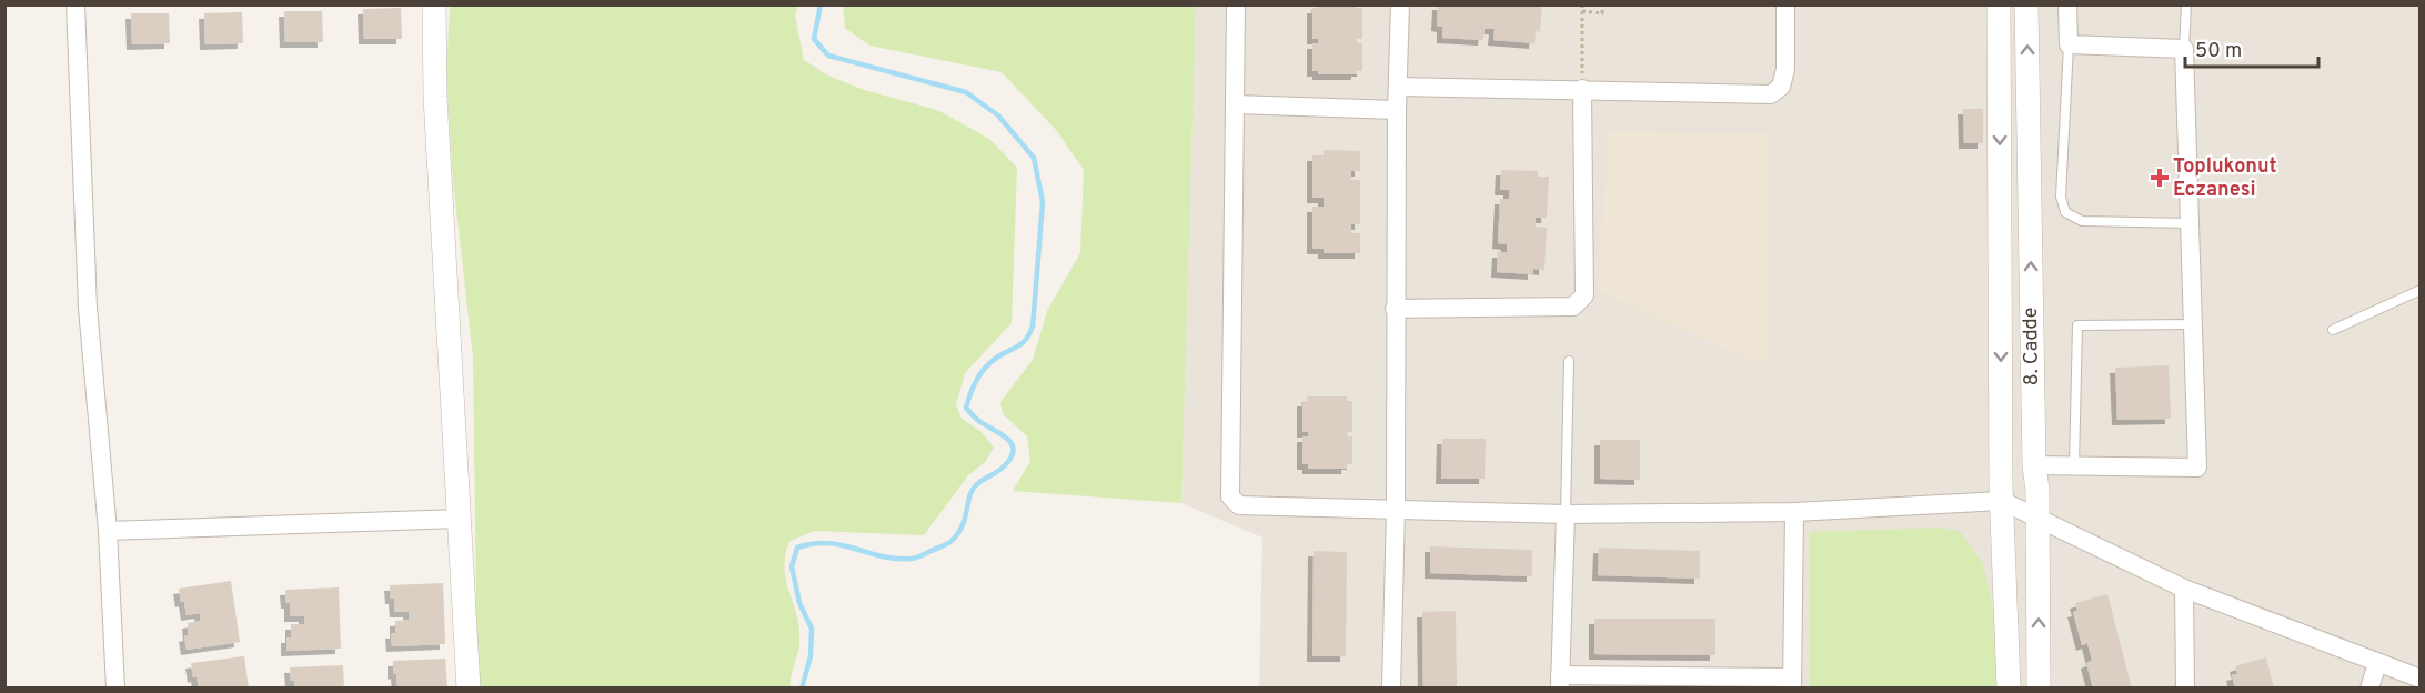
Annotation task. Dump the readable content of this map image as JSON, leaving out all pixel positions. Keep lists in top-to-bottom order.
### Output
{
  "streets": {
    "street": ["8. Cadde"]
  },
  "places": {
    "health": ["Toplukonut Eczanesi"]
  },
  "scale_bar": "50 m"
}
